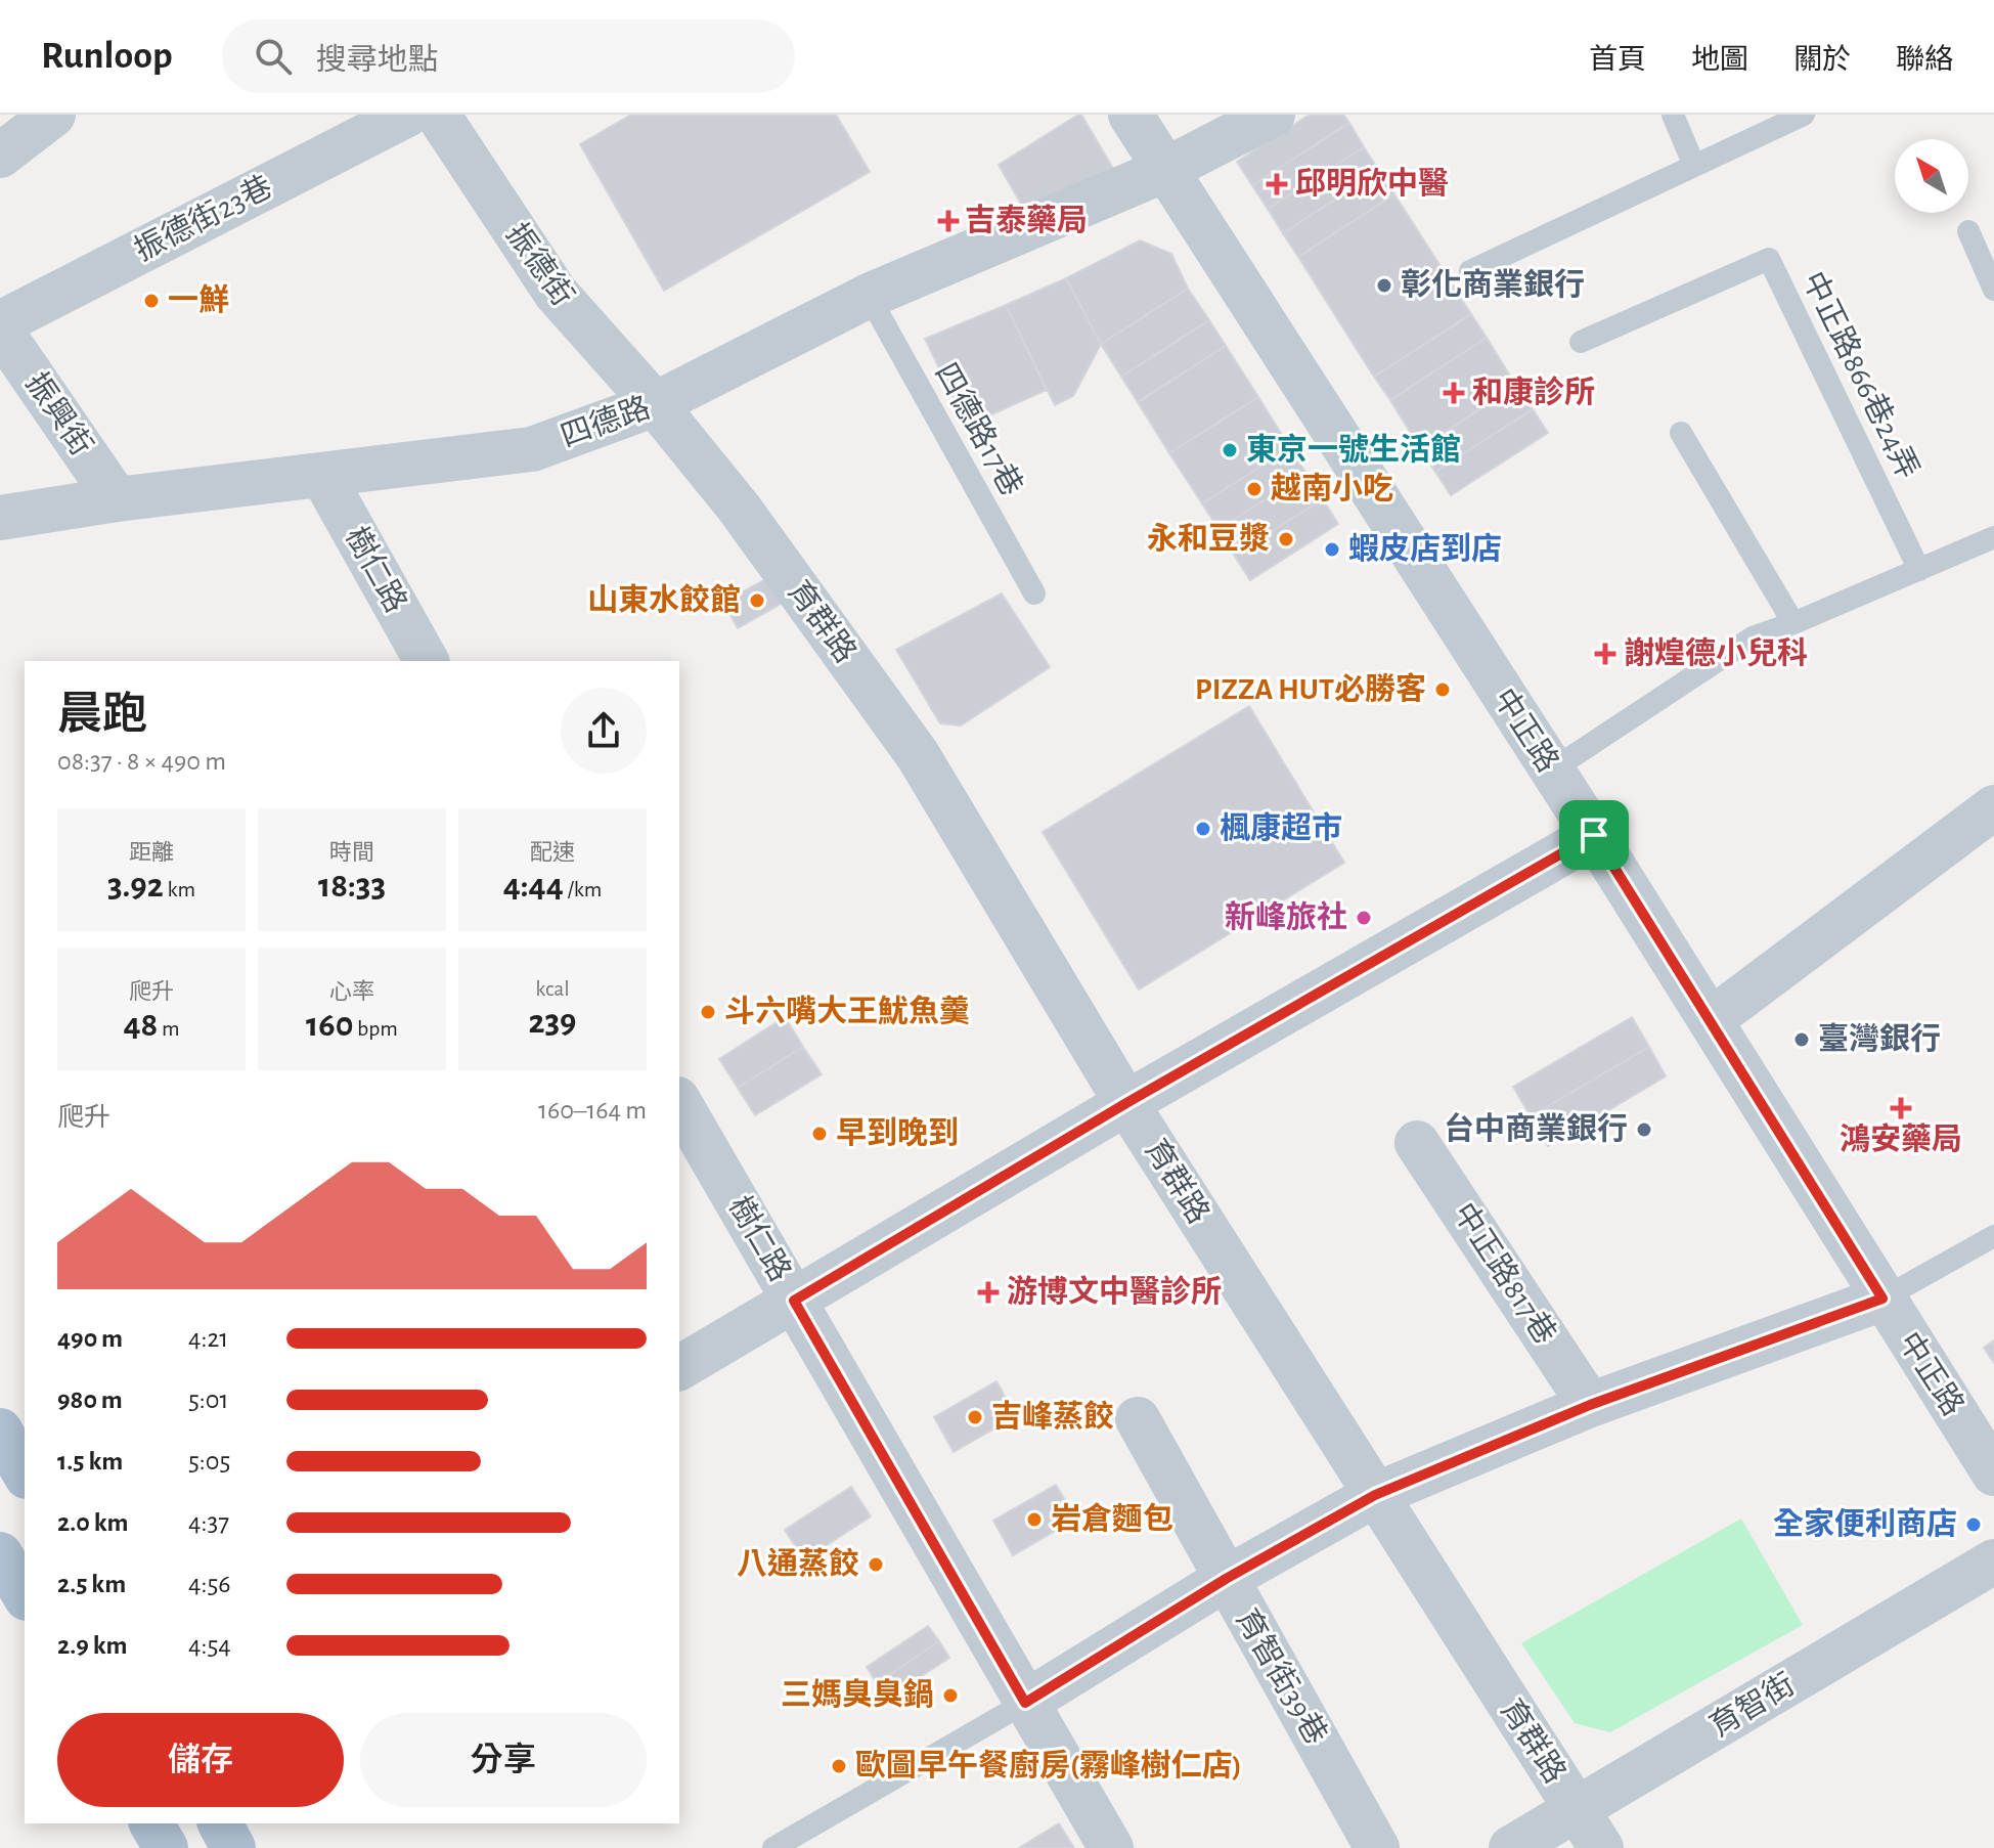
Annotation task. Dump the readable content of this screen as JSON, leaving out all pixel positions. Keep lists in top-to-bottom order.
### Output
{
  "streets": {
    "street": [
      "振德街23巷",
      "振德街",
      "振興街",
      "四德路",
      "樹仁路",
      "育群路",
      "中正路",
      "中正路817巷",
      "育智街39巷",
      "育智街"
    ],
    "lane": ["中正路866巷24弄", "四德路17巷"]
  },
  "crossings": [
    ["振德街23巷", "振興街"],
    ["振德街", "四德路"],
    ["振德街", "育群路"],
    ["振興街", "四德路"],
    ["四德路", "四德路17巷"],
    ["四德路", "樹仁路"],
    ["四德路", "育群路"],
    ["四德路", "中正路"],
    ["育群路", "育智街"]
  ],
  "places": {
    "health": [
      "邱明欣中醫",
      "吉泰藥局",
      "和康診所",
      "謝煌德小兒科",
      "鴻安藥局",
      "游博文中醫診所"
    ],
    "other": [
      "彰化商業銀行",
      "一鮮",
      "東京一號生活館",
      "越南小吃",
      "永和豆漿",
      "蝦皮店到店",
      "山東水餃館",
      "PIZZA HUT必勝客",
      "楓康超市",
      "新峰旅社",
      "斗六嘴大王魷魚羹",
      "臺灣銀行",
      "台中商業銀行",
      "早到晚到",
      "吉峰蒸餃",
      "岩倉麵包",
      "全家便利商店",
      "八通蒸餃",
      "三媽臭臭鍋",
      "歐圖早午餐廚房(霧峰樹仁店)"
    ]
  },
  "north": "top left",
  "page": {
    "header": "Runloop",
    "search": "搜尋地點",
    "nav": [
      "首頁",
      "地圖",
      "關於",
      "聯絡"
    ],
    "heading": ["晨跑", "08:37 · 8 × 490 m"],
    "stats": [
      ["距離", "3.92 km"],
      ["時間", "18:33"],
      ["配速", "4:44 /km"],
      ["爬升", "48 m"],
      ["心率", "160 bpm"],
      ["kcal", "239"]
    ],
    "chart": ["爬升", "160–164 m"],
    "list": [
      {
        "name": "490 m",
        "note": "4:21"
      },
      {
        "name": "980 m",
        "note": "5:01"
      },
      {
        "name": "1.5 km",
        "note": "5:05"
      },
      {
        "name": "2.0 km",
        "note": "4:37"
      },
      {
        "name": "2.5 km",
        "note": "4:56"
      },
      {
        "name": "2.9 km",
        "note": "4:54"
      }
    ],
    "buttons": ["儲存", "分享"]
  }
}
